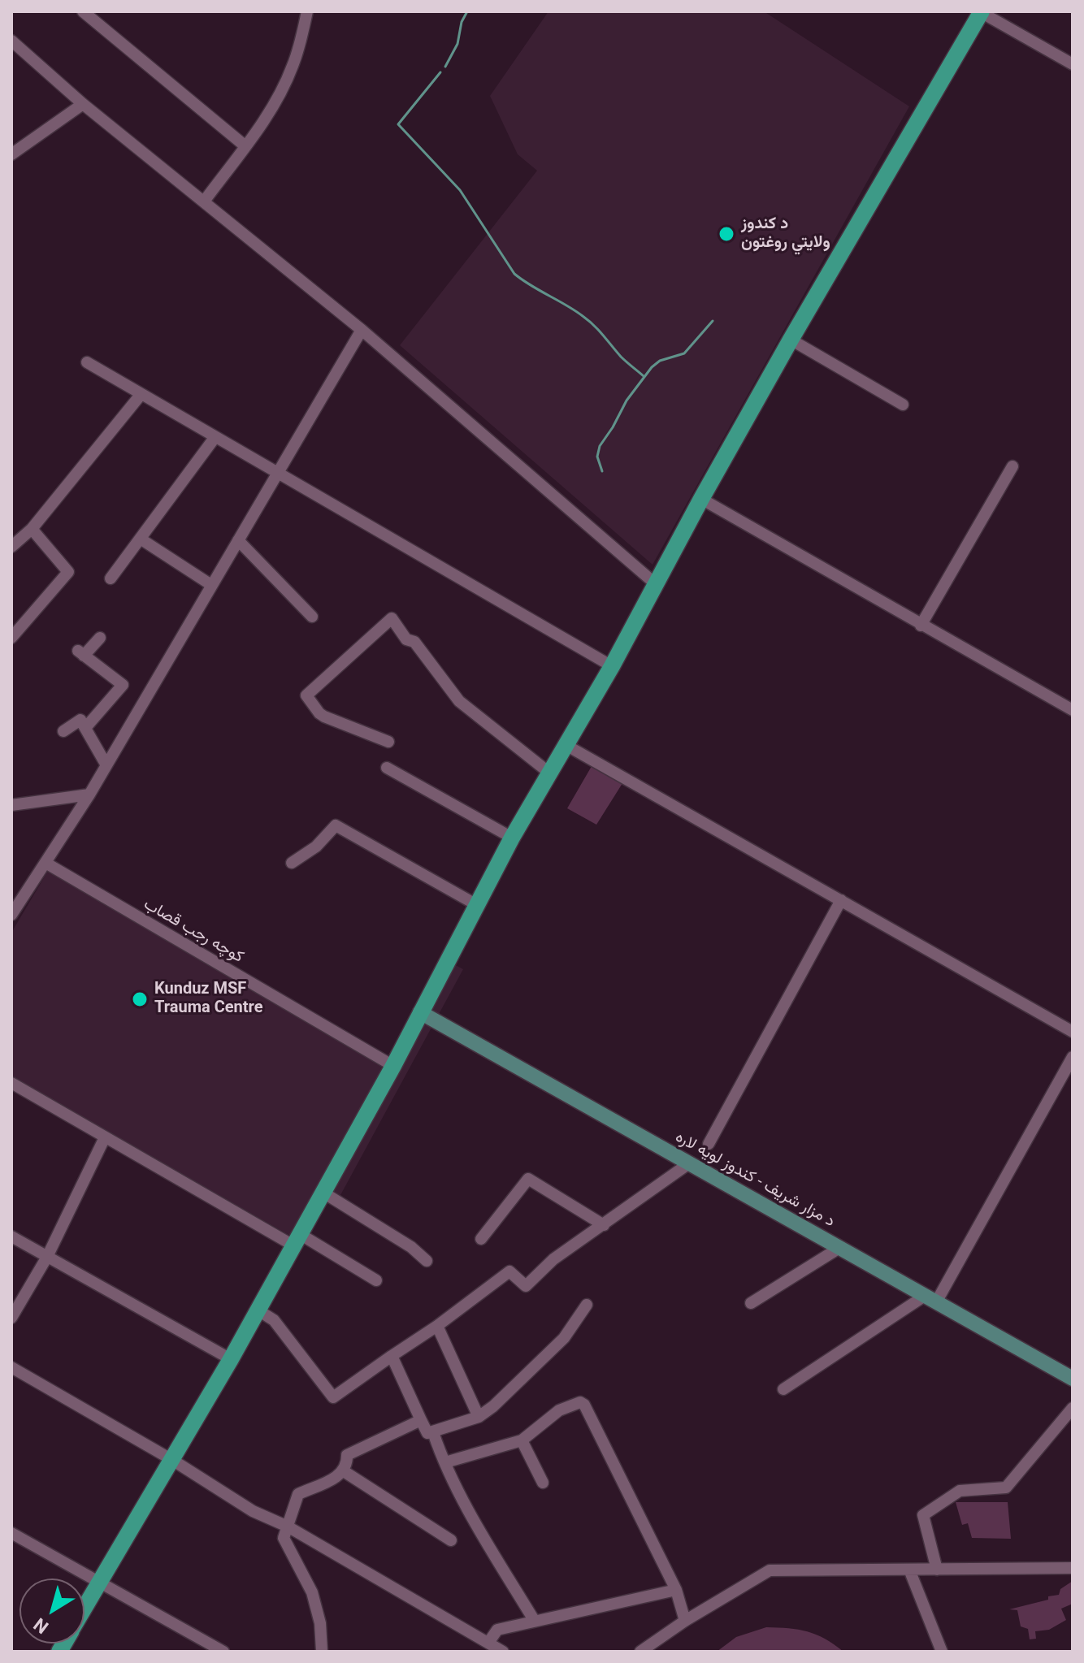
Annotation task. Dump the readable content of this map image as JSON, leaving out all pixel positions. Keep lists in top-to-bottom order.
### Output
{
  "streets": {
    "main road": ["د مزار شریف - کندوز لویه لاره"],
    "street": ["کوچه رجب قصاب"]
  },
  "places": ["د کندوز ولایتي روغتون", "Kunduz MSF Trauma Centre"],
  "north": "bottom left"
}
